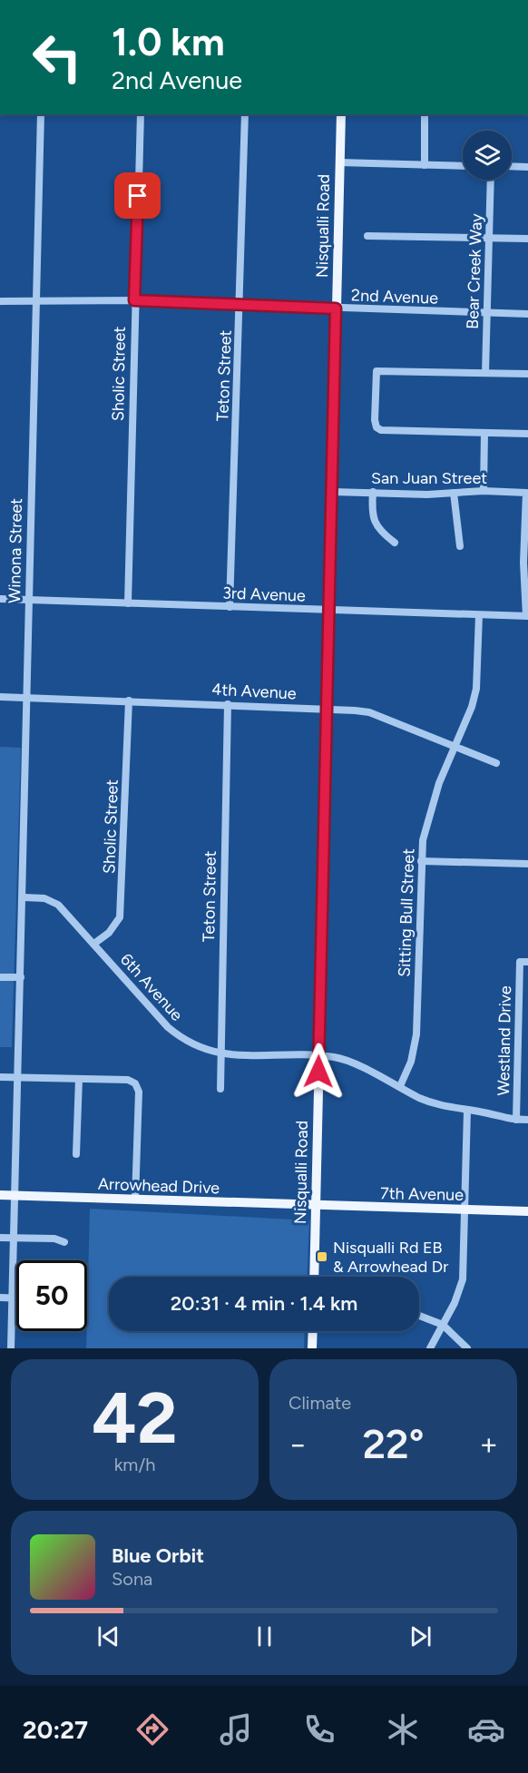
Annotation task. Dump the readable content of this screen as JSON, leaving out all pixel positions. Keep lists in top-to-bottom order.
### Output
{
  "streets": {
    "main road": ["Nisqualli Road", "Arrowhead Drive", "7th Avenue"],
    "street": [
      "Bear Creek Way",
      "2nd Avenue",
      "Sholic Street",
      "Teton Street",
      "San Juan Street",
      "Winona Street",
      "3rd Avenue",
      "4th Avenue",
      "Sitting Bull Street",
      "6th Avenue",
      "Westland Drive"
    ]
  },
  "crossings": [
    ["Nisqualli Road", "2nd Avenue"],
    ["Nisqualli Road", "San Juan Street"],
    ["Nisqualli Road", "3rd Avenue"],
    ["Nisqualli Road", "4th Avenue"],
    ["Nisqualli Road", "6th Avenue"],
    ["Nisqualli Road", "Arrowhead Drive"],
    ["Nisqualli Road", "7th Avenue"],
    ["Bear Creek Way", "2nd Avenue"],
    ["2nd Avenue", "Sholic Street"],
    ["2nd Avenue", "Teton Street"],
    ["2nd Avenue", "Winona Street"],
    ["Sholic Street", "3rd Avenue"],
    ["Sholic Street", "4th Avenue"],
    ["Sholic Street", "6th Avenue"],
    ["Teton Street", "3rd Avenue"],
    ["Teton Street", "4th Avenue"],
    ["Teton Street", "6th Avenue"],
    ["San Juan Street", "3rd Avenue"],
    ["Winona Street", "3rd Avenue"],
    ["Winona Street", "4th Avenue"],
    ["Winona Street", "6th Avenue"],
    ["Winona Street", "Arrowhead Drive"],
    ["3rd Avenue", "Sitting Bull Street"],
    ["4th Avenue", "Sitting Bull Street"],
    ["Sitting Bull Street", "6th Avenue"],
    ["6th Avenue", "Westland Drive"],
    ["Arrowhead Drive", "7th Avenue"]
  ],
  "places": {
    "transit": ["Nisqualli Rd EB & Arrowhead Dr"]
  },
  "page": {
    "turn": ["1.0 km", "2nd Avenue"],
    "limit": "50",
    "trip": "20:31 · 4 min · 1.4 km",
    "tile": [
      ["42", "km/h"],
      "Climate"
    ],
    "heat": ["−", "22°", "+"],
    "song": ["Blue Orbit", "Sona"],
    "tabs": "20:27"
  }
}
